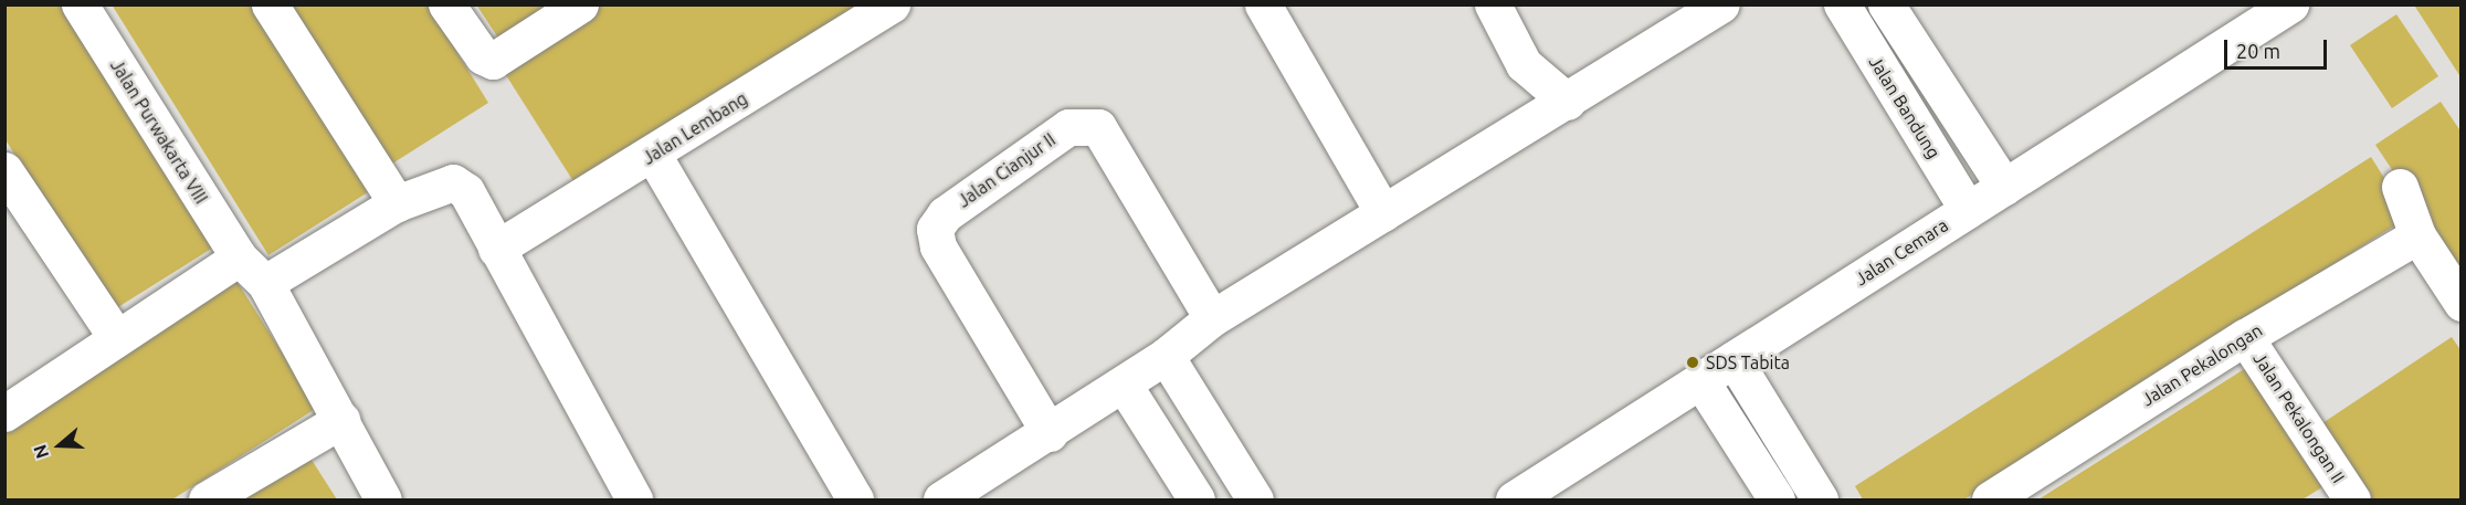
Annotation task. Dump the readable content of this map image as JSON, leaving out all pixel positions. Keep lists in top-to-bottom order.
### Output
{
  "streets": {
    "street": [
      "Jalan Bandung",
      "Jalan Lembang",
      "Jalan Purwakarta VIII",
      "Jalan Cianjur II",
      "Jalan Cemara",
      "Jalan Pekalongan",
      "Jalan Pekalongan II"
    ]
  },
  "crossings": [
    ["Jalan Bandung", "Jalan Cemara"],
    ["Jalan Pekalongan", "Jalan Pekalongan II"]
  ],
  "places": ["SDS Tabita"],
  "scale_bar": "20 m",
  "north": "left"
}
